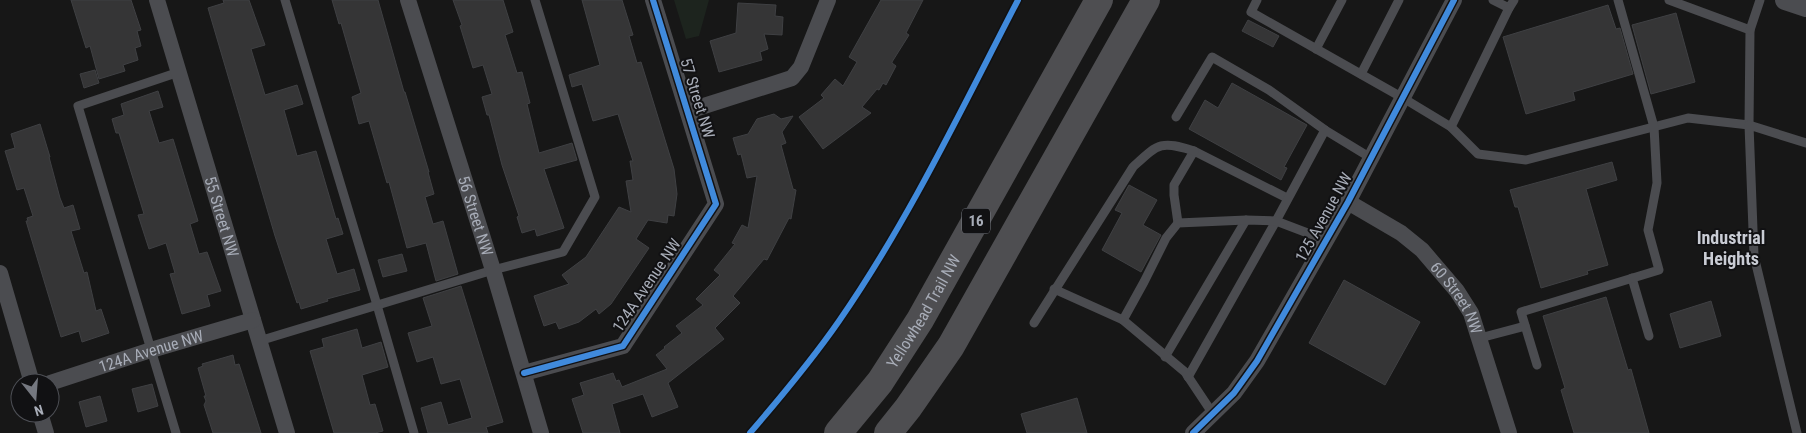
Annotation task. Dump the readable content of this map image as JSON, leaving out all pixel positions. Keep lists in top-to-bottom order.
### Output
{
  "streets": {
    "highway": ["16", "Yellowhead Trail NW"],
    "street": [
      "57 Street NW",
      "55 Street NW",
      "56 Street NW",
      "125 Avenue NW",
      "124A Avenue NW",
      "60 Street NW"
    ]
  },
  "crossings": [
    ["57 Street NW", "124A Avenue NW"],
    ["55 Street NW", "124A Avenue NW"],
    ["56 Street NW", "124A Avenue NW"],
    ["125 Avenue NW", "60 Street NW"]
  ],
  "districts": ["Industrial Heights"],
  "north": "bottom"
}
